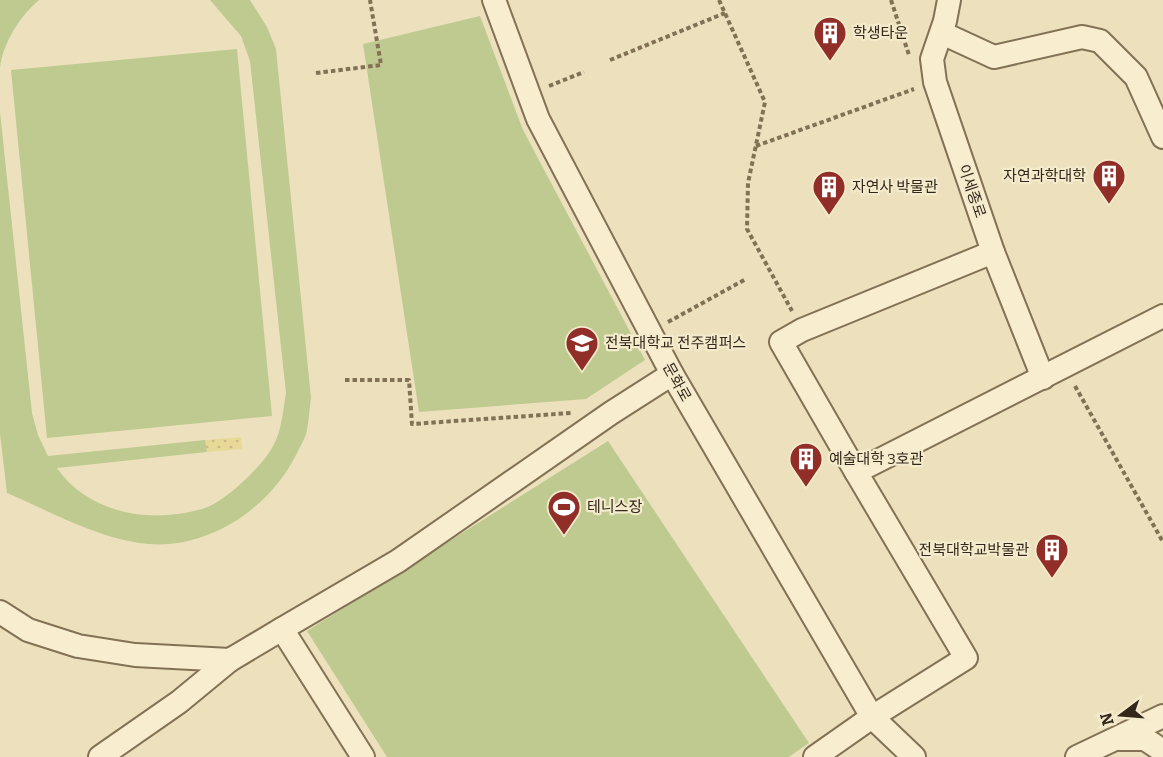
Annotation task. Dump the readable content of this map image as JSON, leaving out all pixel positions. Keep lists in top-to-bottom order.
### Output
{
  "streets": {
    "lane": ["이세종로", "문화로"]
  },
  "places": {
    "building": [
      "학생타운",
      "자연과학대학",
      "자연사 박물관",
      "예술대학 3호관",
      "전북대학교박물관"
    ],
    "school or university": ["전북대학교 전주캠퍼스"],
    "sports": ["테니스장"]
  },
  "north": "left"
}
